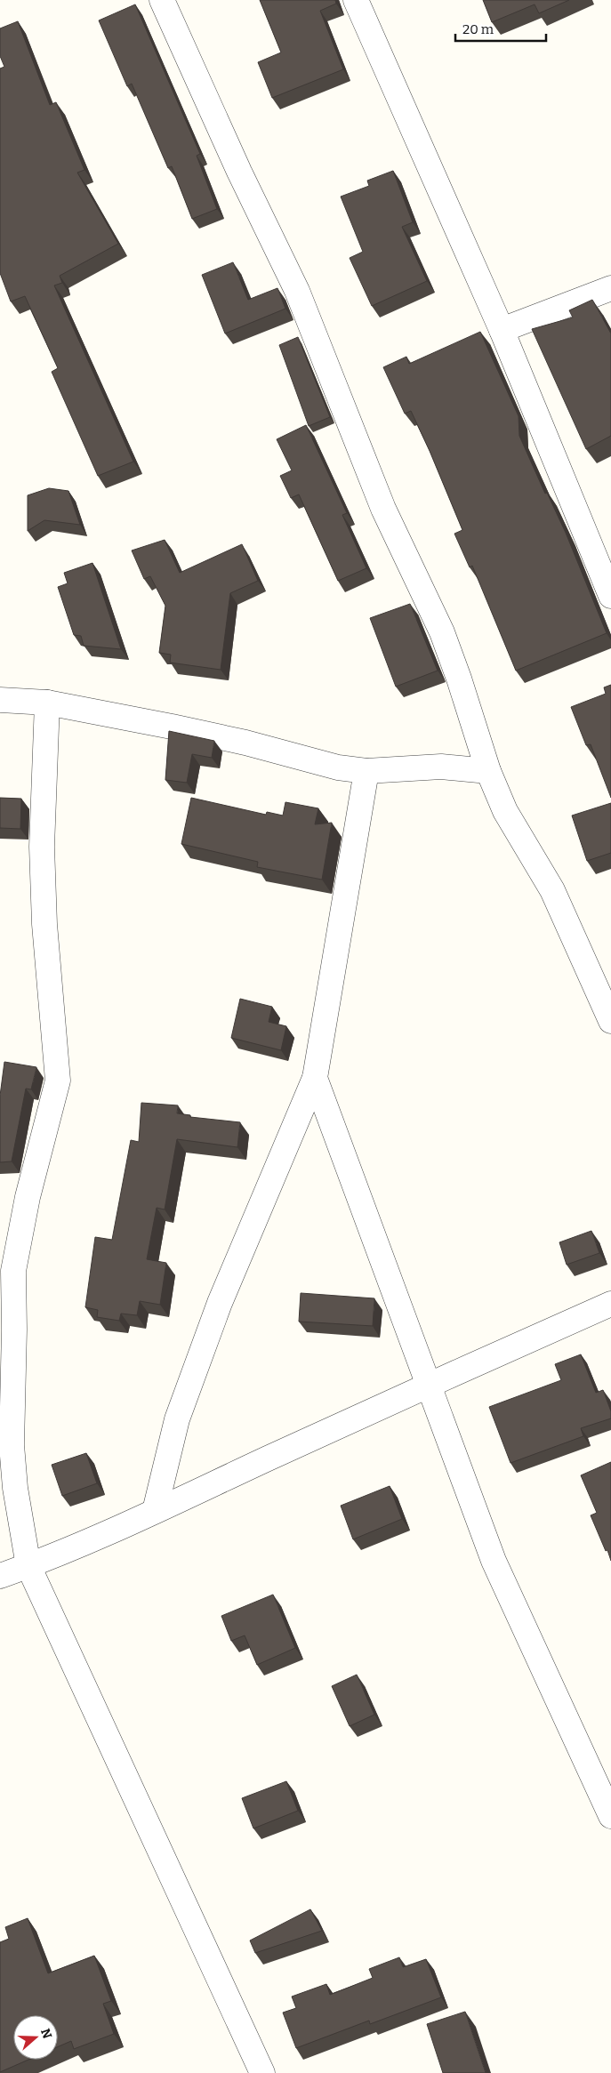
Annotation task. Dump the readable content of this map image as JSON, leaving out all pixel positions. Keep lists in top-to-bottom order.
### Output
{
  "scale_bar": "20 m",
  "north": "right"
}
